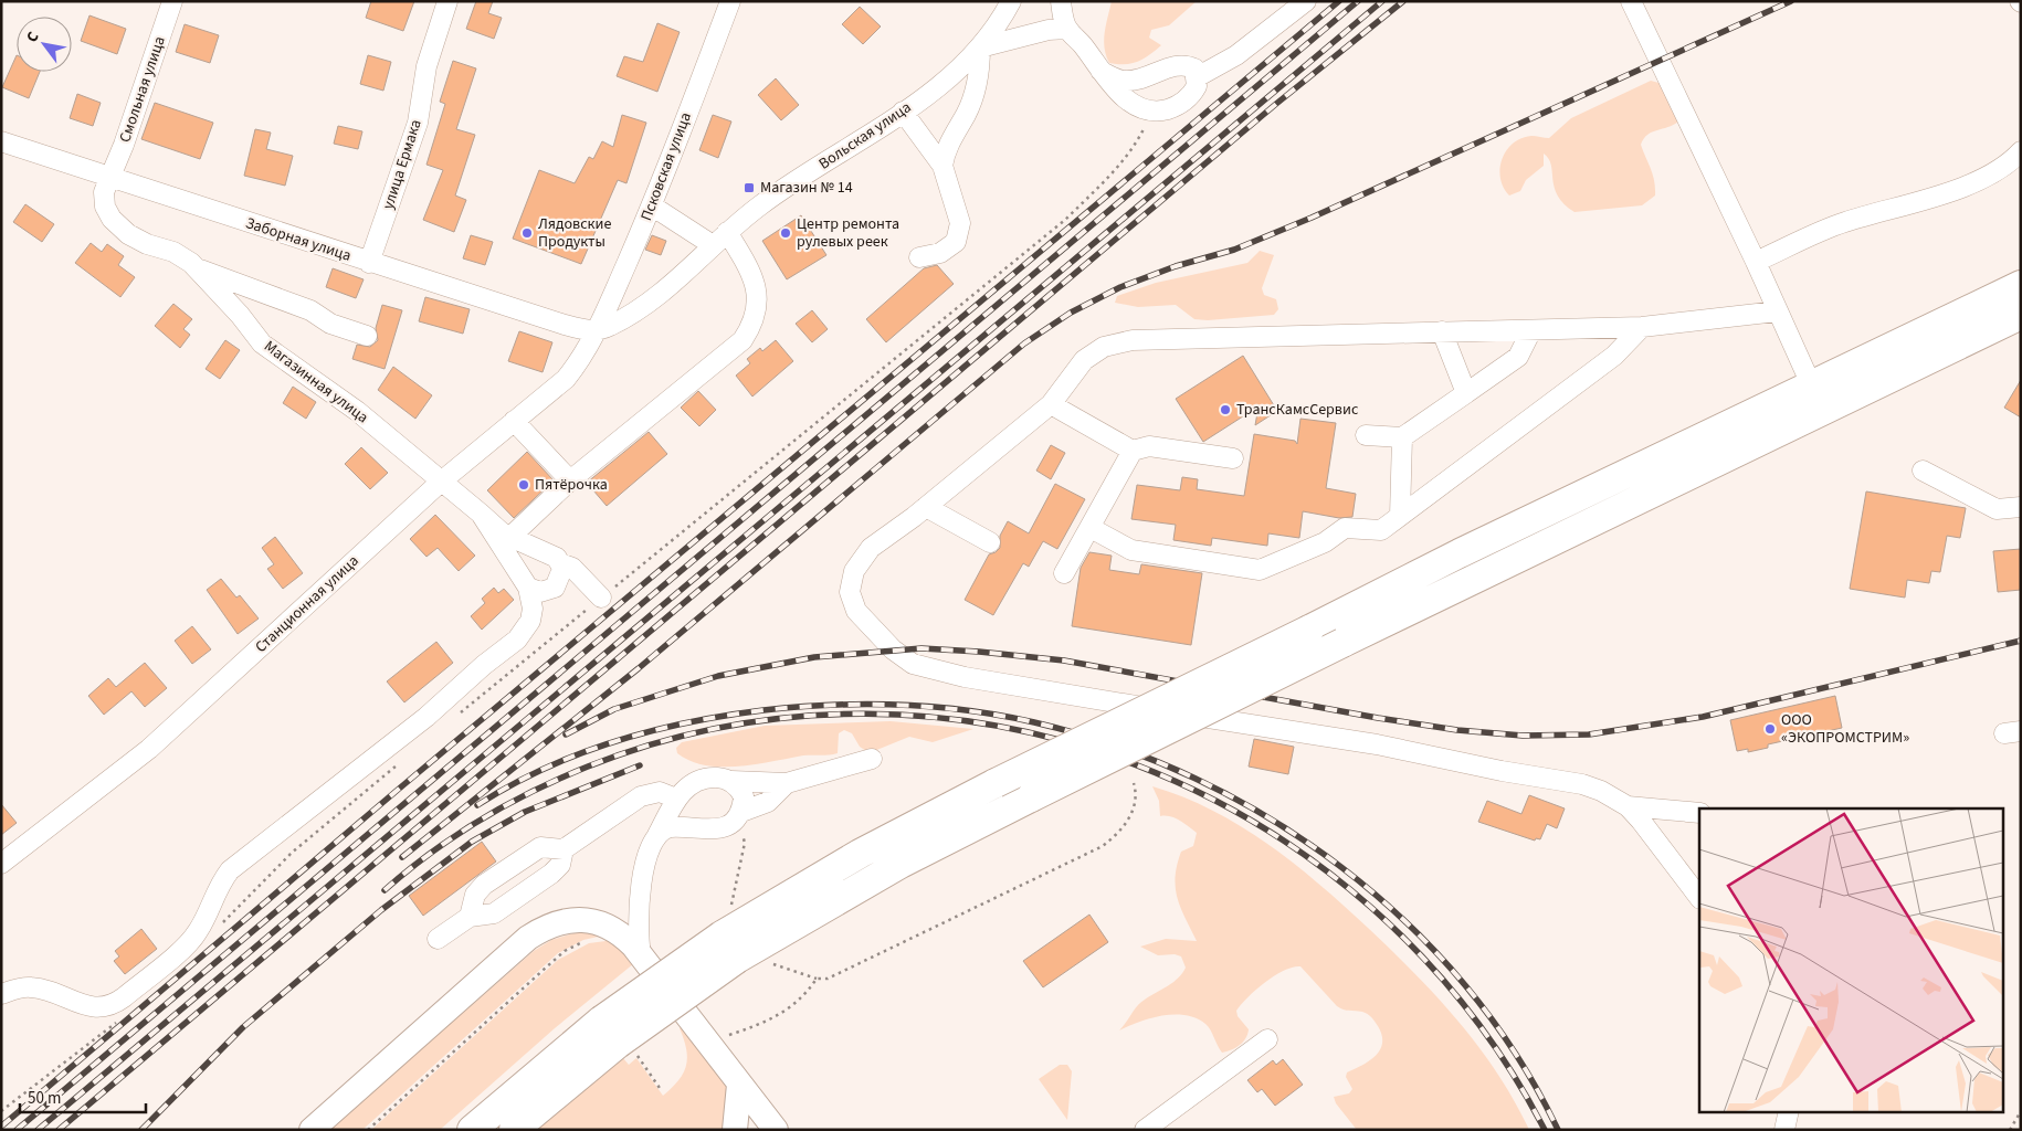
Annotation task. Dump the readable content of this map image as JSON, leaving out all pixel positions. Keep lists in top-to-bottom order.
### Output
{
  "streets": {
    "street": [
      "Смольная улица",
      "Вольская улица",
      "улица Ермака",
      "Псковская улица",
      "Заборная улица",
      "Магазинная улица",
      "Станционная улица"
    ]
  },
  "crossings": [
    ["Смольная улица", "Заборная улица"],
    ["Смольная улица", "Магазинная улица"],
    ["Вольская улица", "Псковская улица"],
    ["Вольская улица", "Заборная улица"],
    ["Вольская улица", "Станционная улица"],
    ["улица Ермака", "Заборная улица"],
    ["Псковская улица", "Заборная улица"],
    ["Псковская улица", "Станционная улица"],
    ["Заборная улица", "Магазинная улица"],
    ["Заборная улица", "Станционная улица"],
    ["Магазинная улица", "Станционная улица"]
  ],
  "places": {
    "transit": ["Магазин № 14"],
    "other": [
      "Лядовские Продукты",
      "Центр ремонта рулевых реек",
      "ТрансКамсСервис",
      "Пятёрочка",
      "ООО «ЭКОПРОМСТРИМ»"
    ]
  },
  "scale_bar": "50 m",
  "north": "top left"
}
